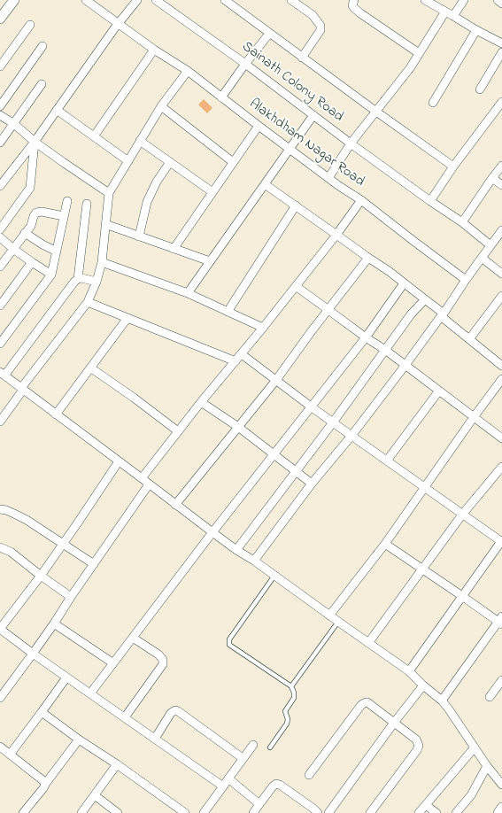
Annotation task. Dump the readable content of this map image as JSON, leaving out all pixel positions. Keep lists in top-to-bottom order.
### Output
{
  "streets": {
    "street": ["Sainath Colony Road", "Alakhdham Nagar Road"]
  }
}
